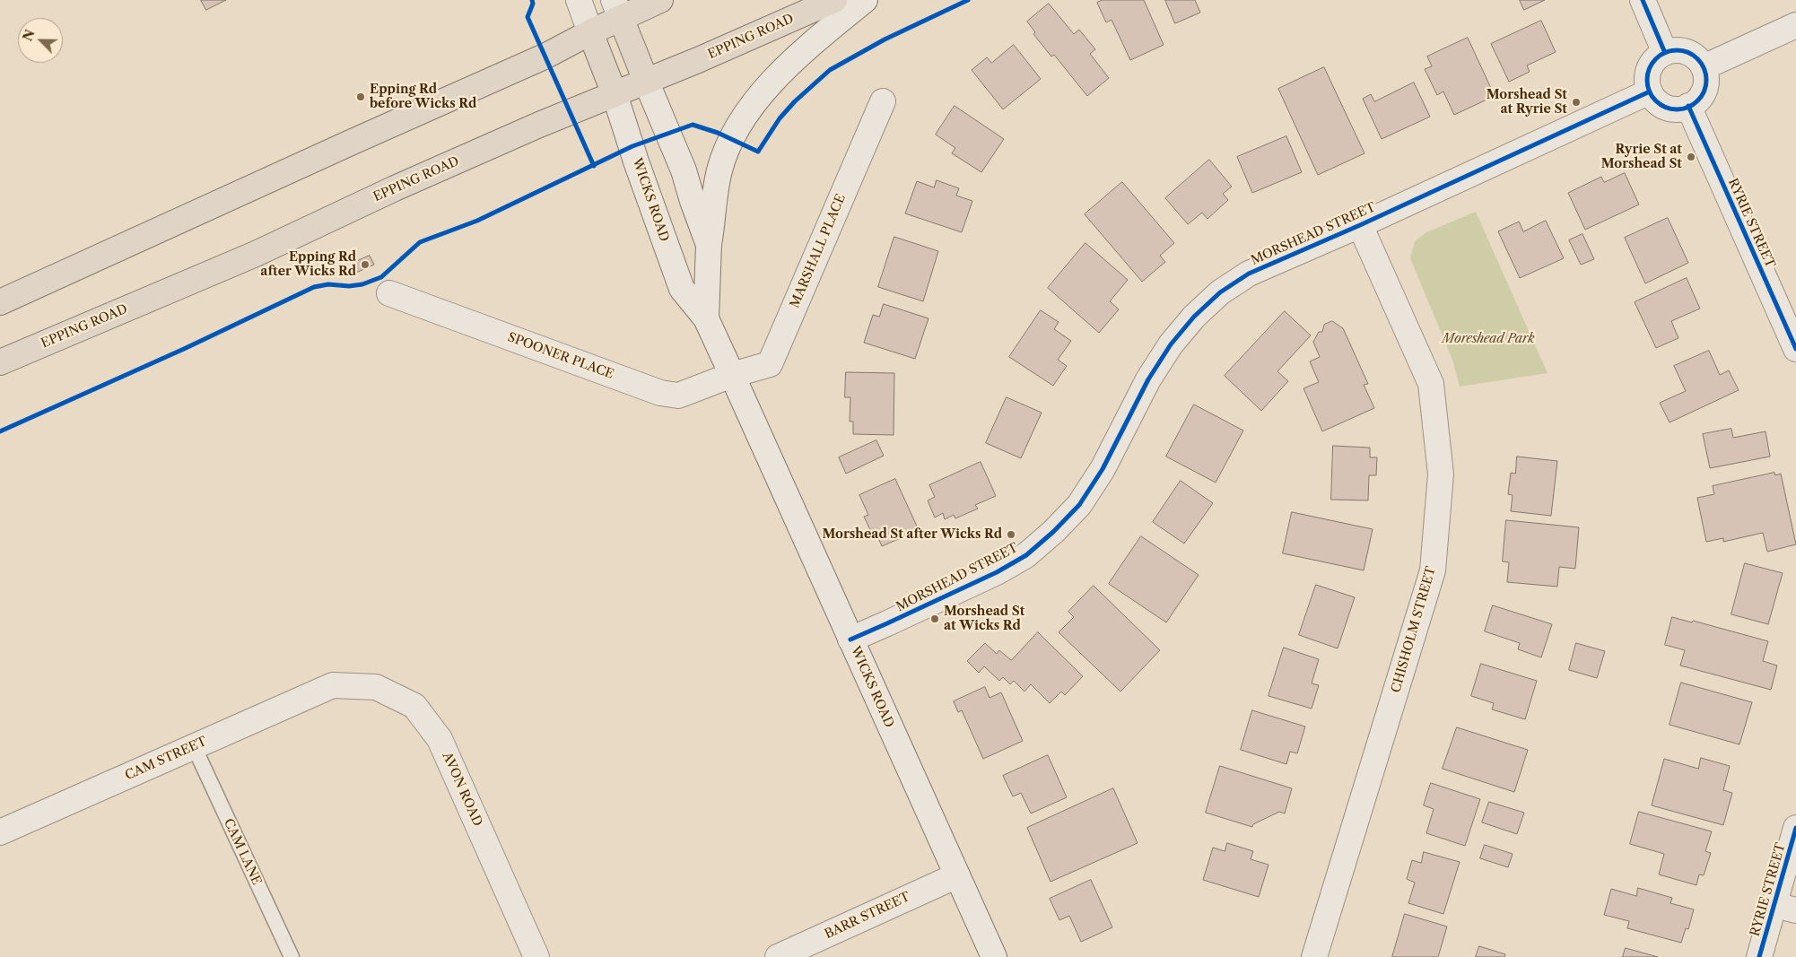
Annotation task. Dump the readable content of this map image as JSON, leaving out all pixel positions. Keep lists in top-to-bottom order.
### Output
{
  "streets": {
    "main road": ["EPPING ROAD", "WICKS ROAD"],
    "street": [
      "RYRIE STREET",
      "MORSHEAD STREET",
      "MARSHALL PLACE",
      "SPOONER PLACE",
      "CHISHOLM STREET",
      "CAM STREET",
      "AVON ROAD",
      "BARR STREET"
    ],
    "lane": ["CAM LANE"]
  },
  "crossings": [
    ["EPPING ROAD", "WICKS ROAD"],
    ["WICKS ROAD", "MORSHEAD STREET"],
    ["WICKS ROAD", "MARSHALL PLACE"],
    ["WICKS ROAD", "SPOONER PLACE"],
    ["WICKS ROAD", "BARR STREET"],
    ["RYRIE STREET", "MORSHEAD STREET"],
    ["MORSHEAD STREET", "CHISHOLM STREET"],
    ["MARSHALL PLACE", "SPOONER PLACE"],
    ["CAM STREET", "AVON ROAD"],
    ["CAM STREET", "CAM LANE"]
  ],
  "parks": ["Moreshead Park"],
  "places": [
    "Epping Rd before Wicks Rd",
    "Morshead St at Ryrie St",
    "Ryrie St at Morshead St",
    "Epping Rd after Wicks Rd",
    "Morshead St after Wicks Rd",
    "Morshead St at Wicks Rd"
  ],
  "north": "top left"
}
